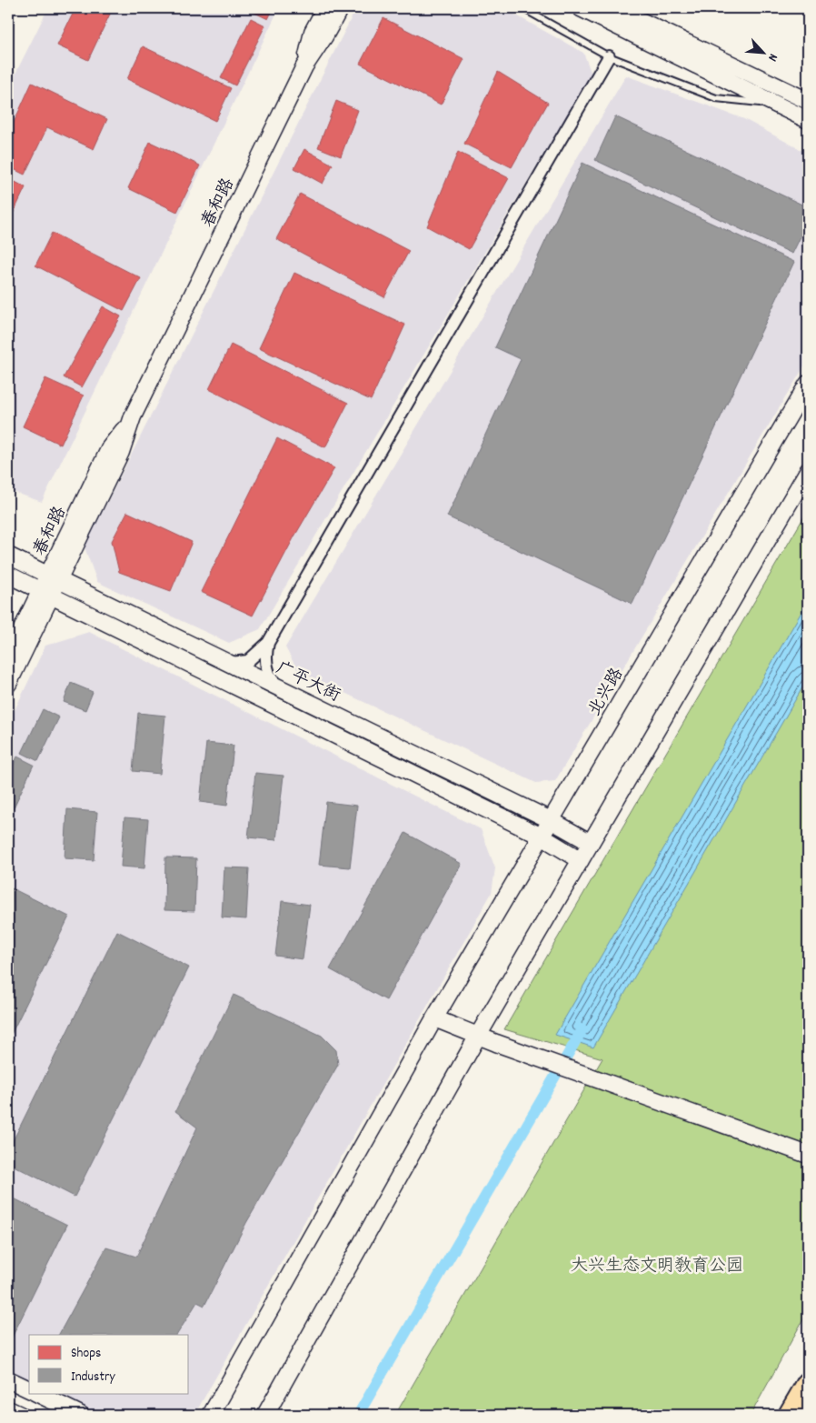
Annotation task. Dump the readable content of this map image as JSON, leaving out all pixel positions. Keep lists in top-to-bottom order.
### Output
{
  "streets": {
    "street": ["春和路", "广平大街", "北兴路"]
  },
  "crossings": [
    ["春和路", "广平大街"],
    ["广平大街", "北兴路"]
  ],
  "parks": ["大兴生态文明教育公园"],
  "legend": ["Shops", "Industry"],
  "north": "bottom right"
}
